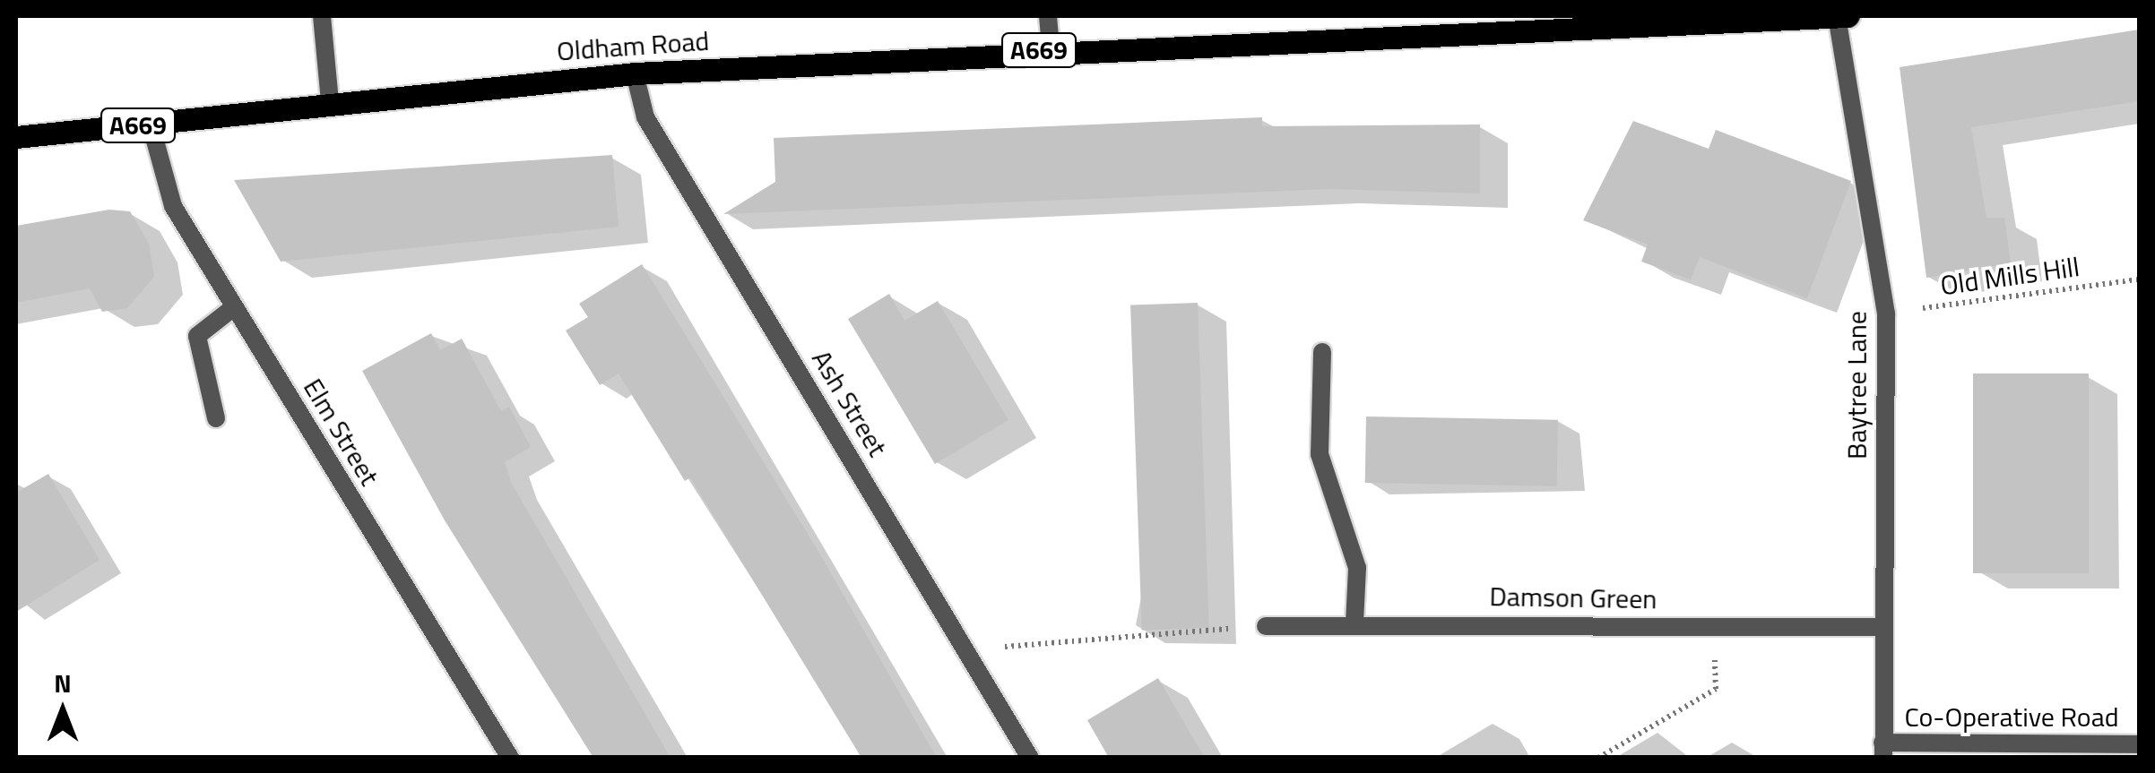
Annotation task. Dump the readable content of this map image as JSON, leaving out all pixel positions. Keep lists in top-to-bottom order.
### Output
{
  "streets": {
    "main road": ["Oldham Road", "A669"],
    "street": [
      "Baytree Lane",
      "Ash Street",
      "Elm Street",
      "Damson Green",
      "Co-Operative Road"
    ],
    "path": ["Old Mills Hill"]
  },
  "crossings": [
    ["Oldham Road", "Baytree Lane"],
    ["Oldham Road", "Ash Street"],
    ["Oldham Road", "Elm Street"],
    ["Old Mills Hill", "Baytree Lane"],
    ["Baytree Lane", "Damson Green"],
    ["Baytree Lane", "Co-Operative Road"]
  ],
  "north": "top"
}
